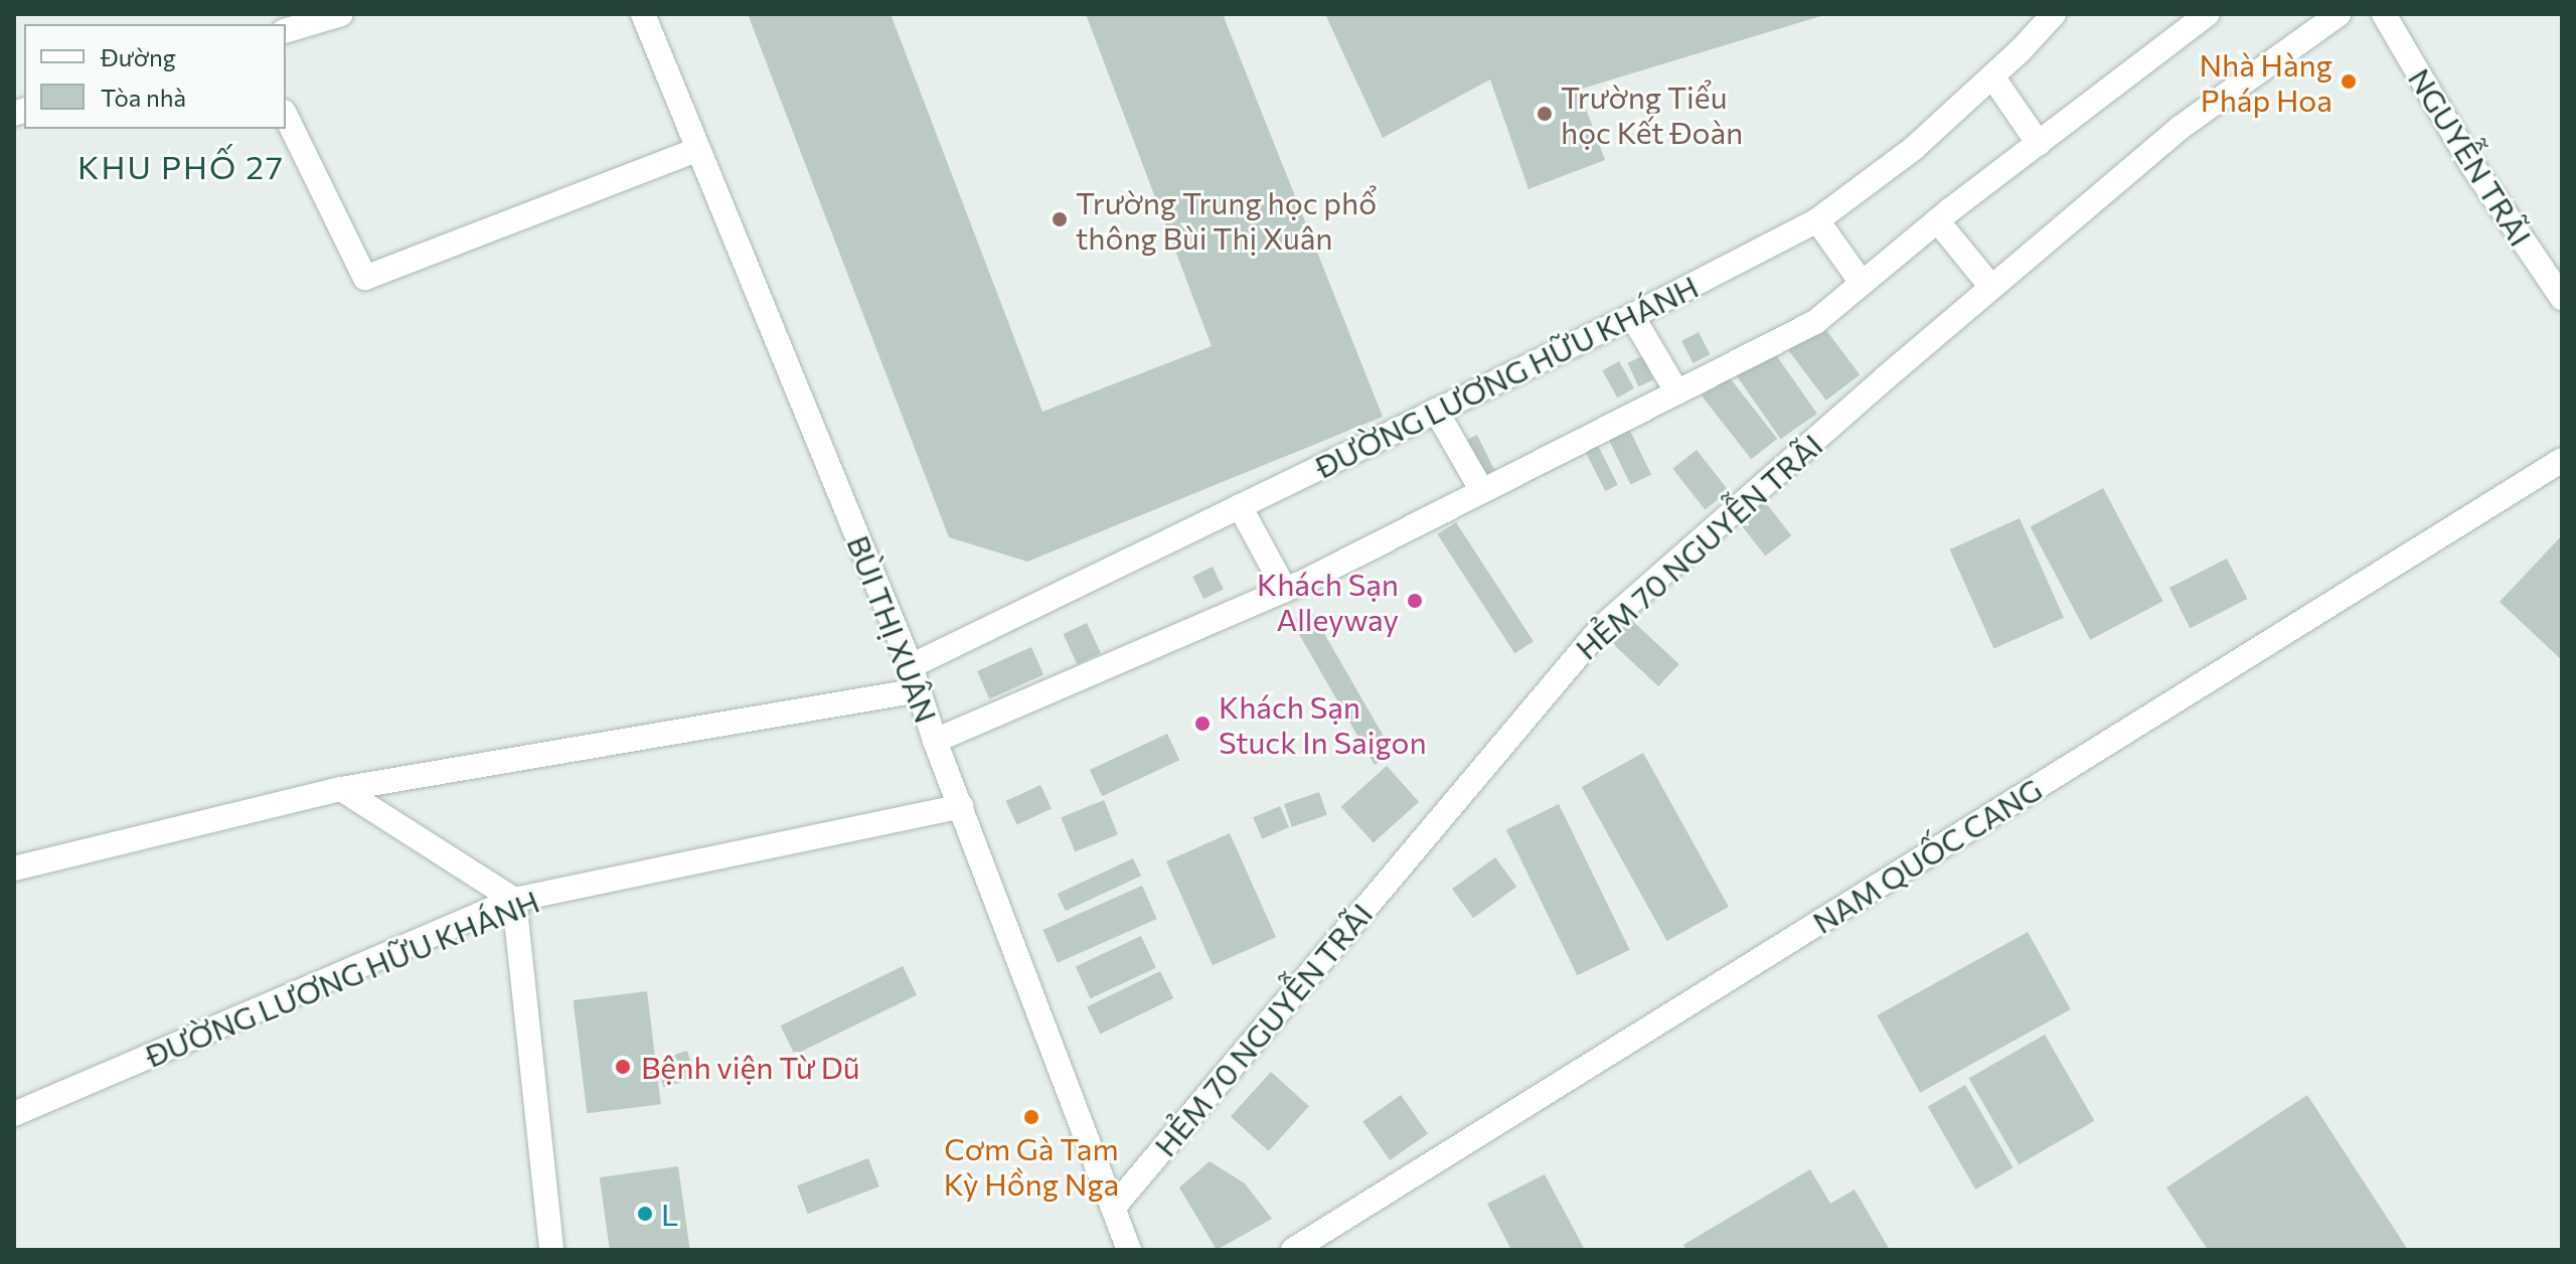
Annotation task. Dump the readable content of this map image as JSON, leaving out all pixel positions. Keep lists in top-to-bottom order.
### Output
{
  "streets": {
    "street": [
      "NGUYỄN TRÃI",
      "ĐƯỜNG LƯƠNG HỮU KHÁNH",
      "HẺM 70 NGUYỄN TRÃI",
      "BÙI THỊ XUÂN",
      "NAM QUỐC CANG"
    ]
  },
  "crossings": [
    ["ĐƯỜNG LƯƠNG HỮU KHÁNH", "BÙI THỊ XUÂN"],
    ["HẺM 70 NGUYỄN TRÃI", "BÙI THỊ XUÂN"]
  ],
  "districts": ["KHU PHỐ 27"],
  "places": [
    "Nhà Hàng Pháp Hoa",
    "Trường Tiểu học Kết Đoàn",
    "Trường Trung học phổ thông Bùi Thị Xuân",
    "Khách Sạn Alleyway",
    "Khách Sạn Stuck In Saigon",
    "Bệnh viện Từ Dũ",
    "Cơm Gà Tam Kỳ Hồng Nga",
    "L"
  ],
  "legend": ["Đường", "Tòa nhà"]
}
